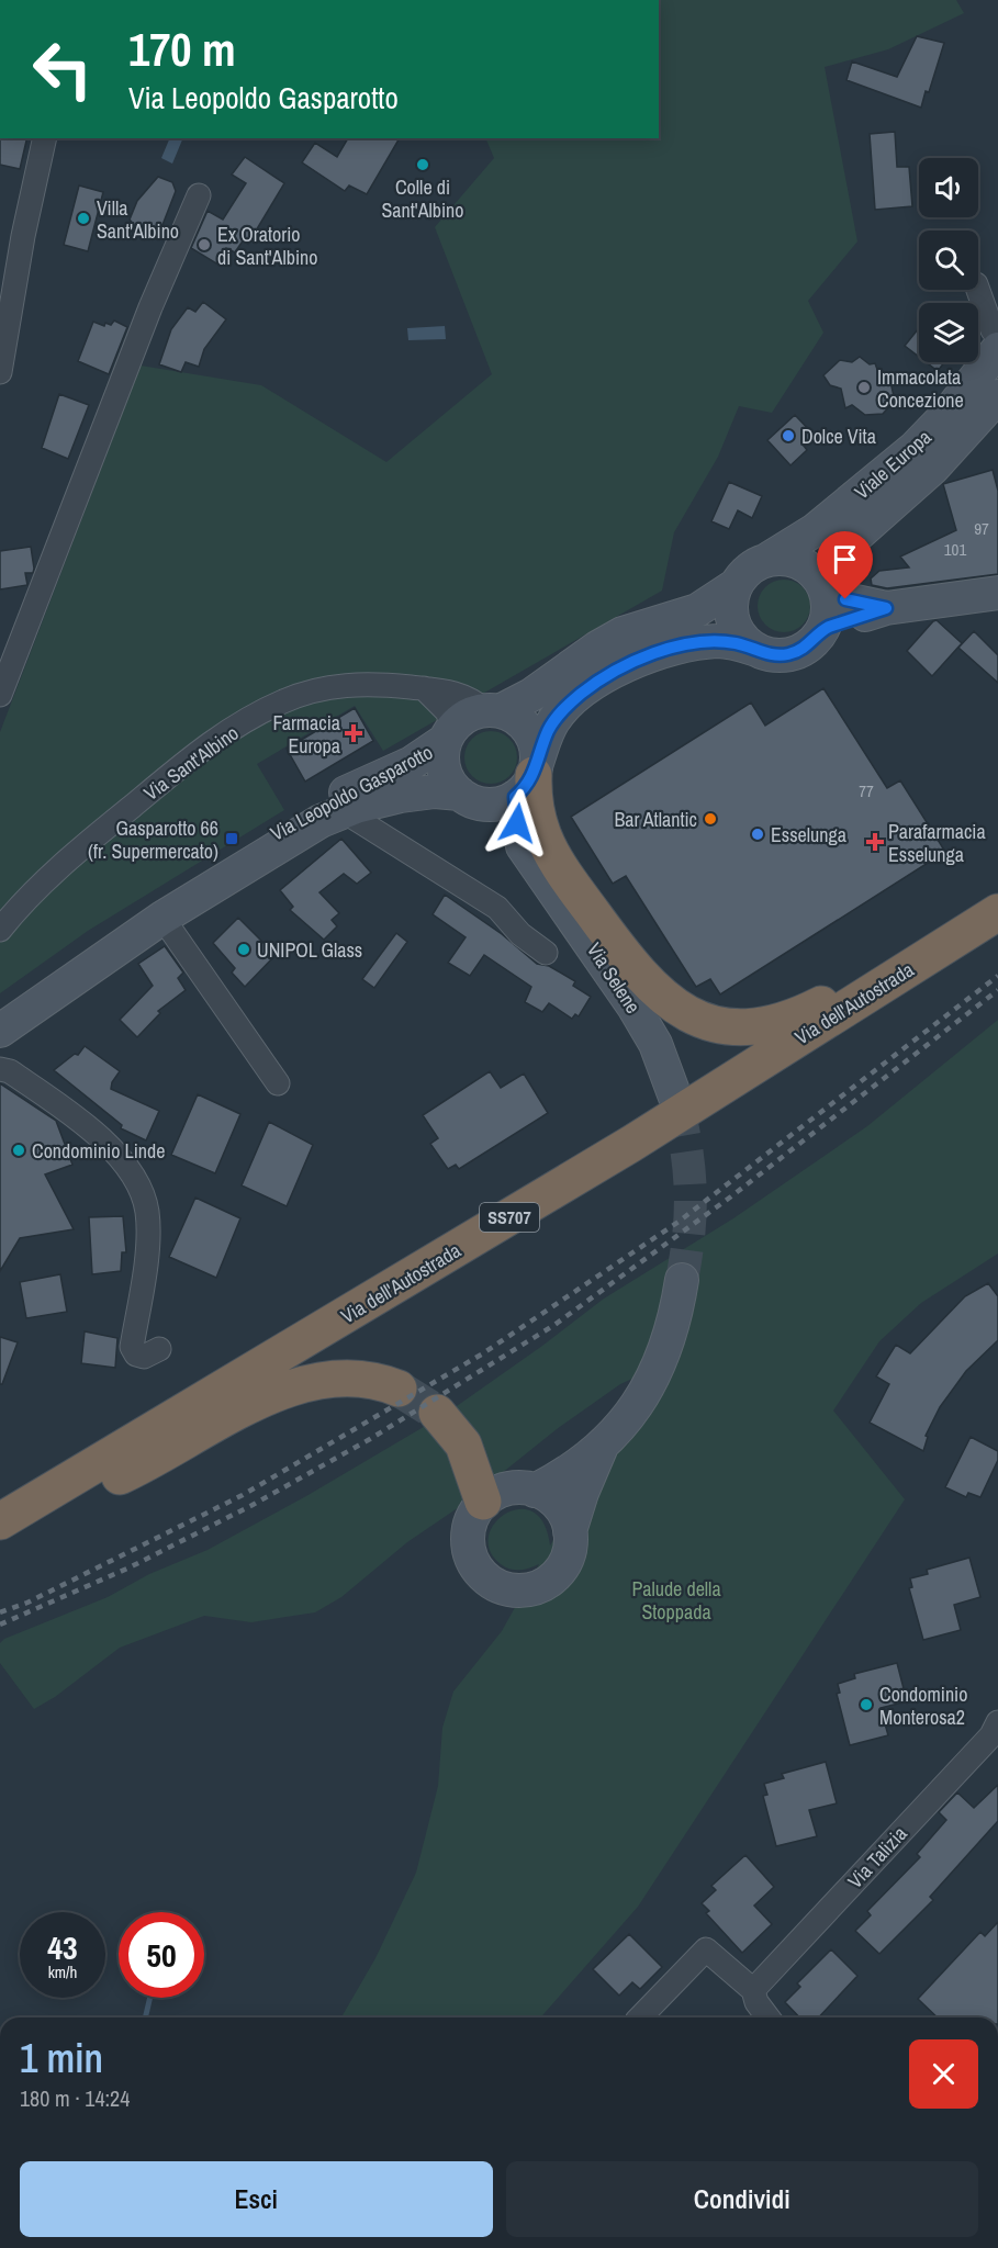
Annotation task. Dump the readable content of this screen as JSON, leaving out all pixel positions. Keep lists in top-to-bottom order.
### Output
{
  "streets": {
    "highway": ["Via dell'Autostrada", "SS707"],
    "main road": ["Viale Europa", "Via Leopoldo Gasparotto", "Via Selene"],
    "street": ["Via Sant'Albino", "Via Talizia"]
  },
  "crossings": [
    ["Viale Europa", "Via Leopoldo Gasparotto"],
    ["Via Sant'Albino", "Via Leopoldo Gasparotto"],
    ["Via Sant'Albino", "Via Selene"],
    ["Via Leopoldo Gasparotto", "Via Selene"]
  ],
  "parks": ["Palude della Stoppada"],
  "places": {
    "other": [
      "Colle di Sant'Albino",
      "Villa Sant'Albino",
      "Ex Oratorio di Sant'Albino",
      "Immacolata Concezione",
      "Dolce Vita",
      "Bar Atlantic",
      "Esselunga",
      "UNIPOL Glass",
      "Condominio Linde",
      "Condominio Monterosa2"
    ],
    "health": ["Farmacia Europa", "Parafarmacia Esselunga"],
    "transit": ["Gasparotto 66 (fr. Supermercato)"]
  },
  "house_numbers": ["97", "101", "77"],
  "page": {
    "turn": ["170 m", "Via Leopoldo Gasparotto"],
    "speed": "43 km/h",
    "limit": "50",
    "heading": ["1 min", "180 m · 14:24"],
    "buttons": ["Esci", "Condividi"]
  }
}
